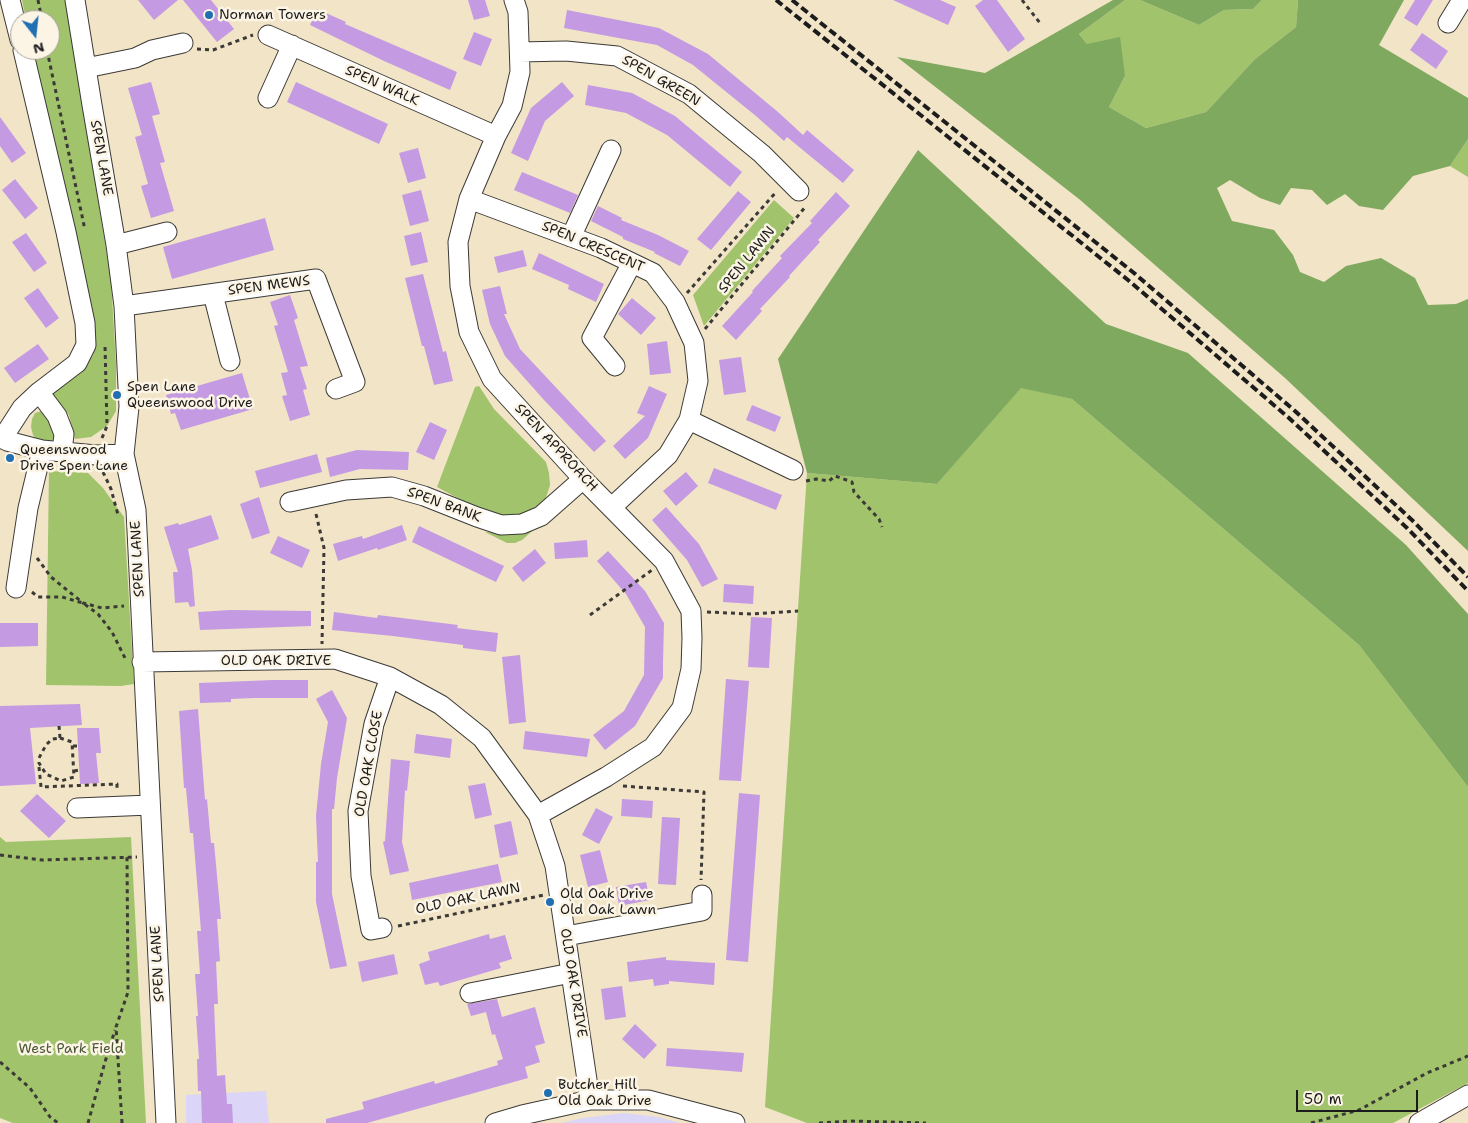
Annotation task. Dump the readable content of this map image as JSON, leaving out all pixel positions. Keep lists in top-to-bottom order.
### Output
{
  "streets": {
    "street": [
      "SPEN GREEN",
      "SPEN WALK",
      "SPEN LANE",
      "SPEN CRESCENT",
      "SPEN MEWS",
      "SPEN APPROACH",
      "SPEN BANK",
      "OLD OAK DRIVE",
      "OLD OAK CLOSE"
    ],
    "path": ["SPEN LAWN", "OLD OAK LAWN"]
  },
  "crossings": [
    ["SPEN GREEN", "SPEN LAWN"],
    ["SPEN GREEN", "SPEN APPROACH"],
    ["SPEN WALK", "SPEN APPROACH"],
    ["SPEN LANE", "SPEN MEWS"],
    ["SPEN LANE", "OLD OAK DRIVE"],
    ["SPEN CRESCENT", "SPEN LAWN"],
    ["SPEN CRESCENT", "SPEN APPROACH"],
    ["SPEN APPROACH", "SPEN BANK"],
    ["SPEN APPROACH", "OLD OAK DRIVE"],
    ["OLD OAK DRIVE", "OLD OAK CLOSE"],
    ["OLD OAK DRIVE", "OLD OAK LAWN"],
    ["OLD OAK CLOSE", "OLD OAK LAWN"]
  ],
  "parks": ["West Park Field"],
  "places": [
    "Norman Towers",
    "Spen Lane Queenswood Drive",
    "Queenswood Drive Spen Lane",
    "Old Oak Drive Old Oak Lawn",
    "Butcher Hill Old Oak Drive"
  ],
  "scale_bar": "50 m",
  "north": "bottom"
}
